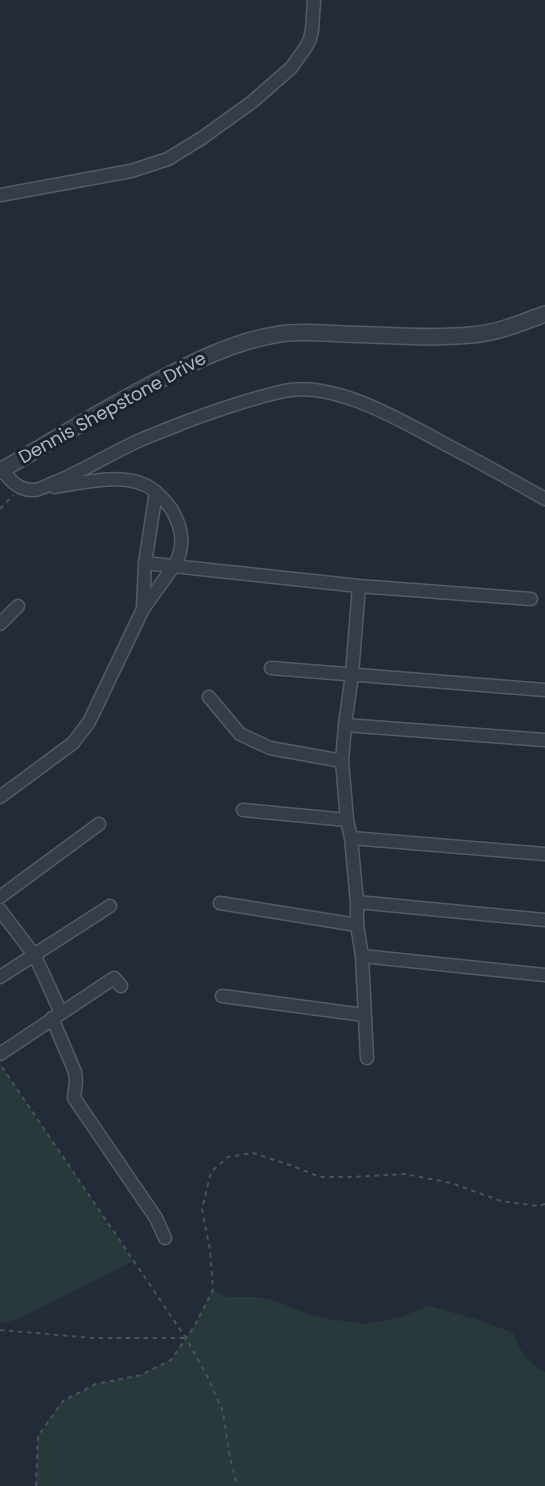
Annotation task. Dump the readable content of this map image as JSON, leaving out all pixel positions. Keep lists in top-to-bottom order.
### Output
{
  "streets": {
    "street": ["Dennis Shepstone Drive"]
  }
}
